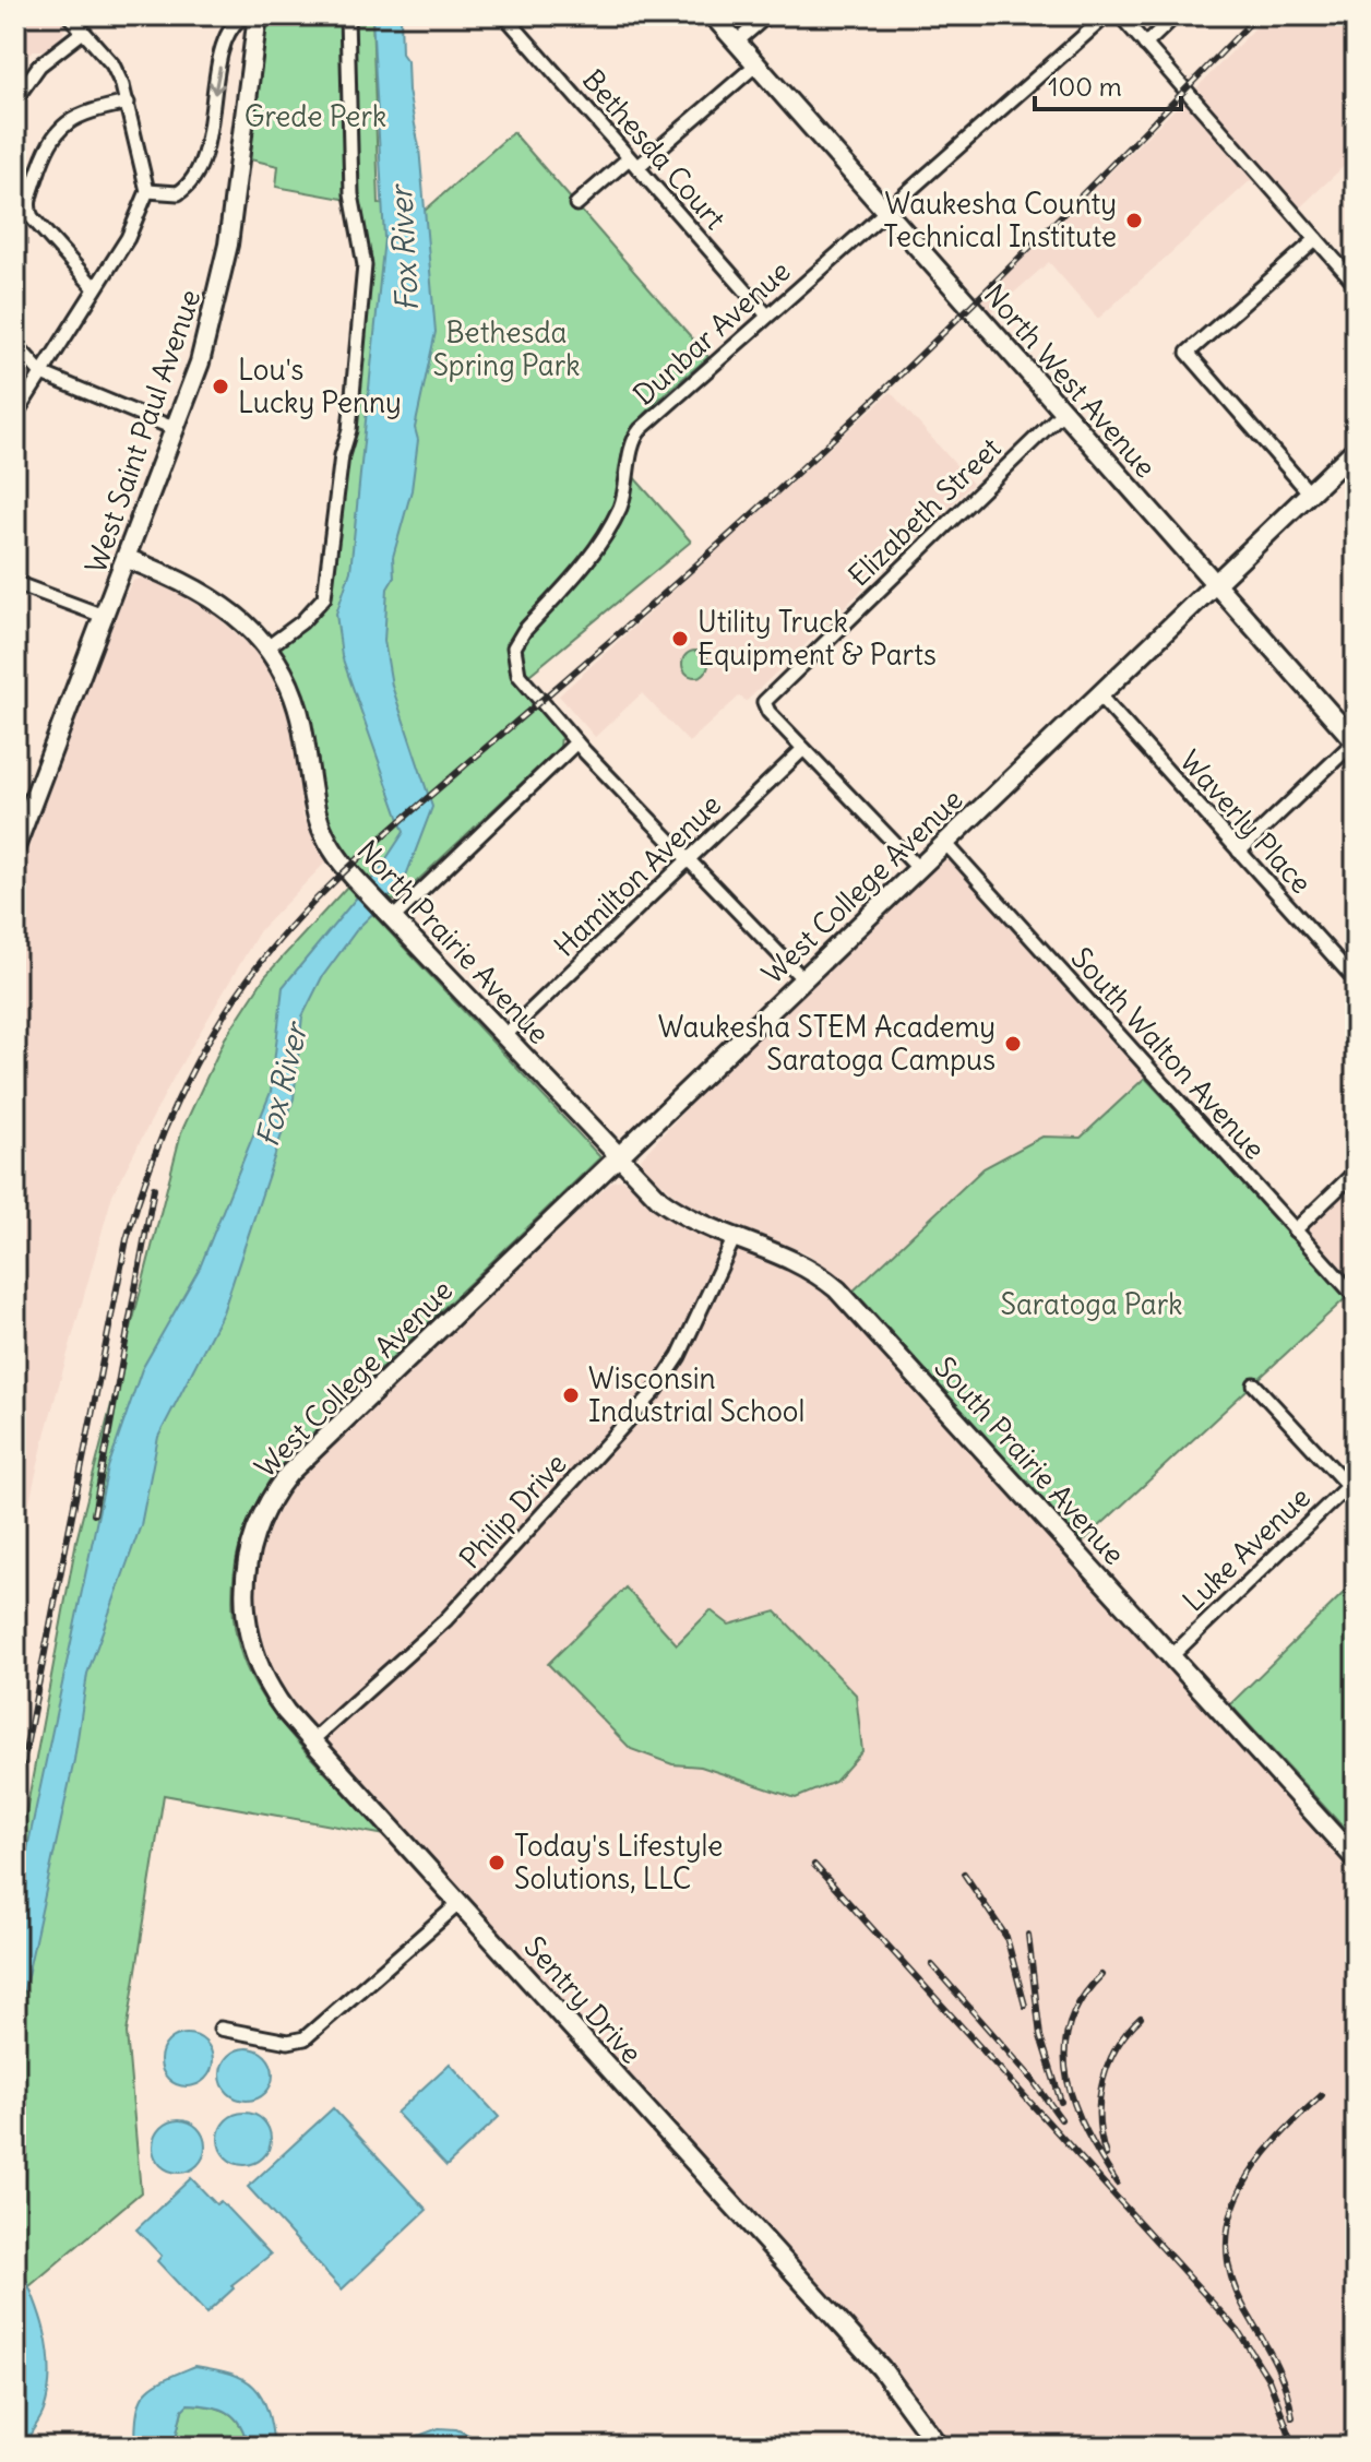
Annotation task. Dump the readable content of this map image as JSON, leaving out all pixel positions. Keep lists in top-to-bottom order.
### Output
{
  "streets": {
    "street": [
      "Bethesda Court",
      "Dunbar Avenue",
      "North West Avenue",
      "West Saint Paul Avenue",
      "Elizabeth Street",
      "Waverly Place",
      "Hamilton Avenue",
      "West College Avenue",
      "North Prairie Avenue",
      "South Walton Avenue",
      "South Prairie Avenue",
      "Philip Drive",
      "Luke Avenue",
      "Sentry Drive"
    ]
  },
  "crossings": [
    ["Bethesda Court", "Dunbar Avenue"],
    ["Dunbar Avenue", "North West Avenue"],
    ["Dunbar Avenue", "Hamilton Avenue"],
    ["Dunbar Avenue", "West College Avenue"],
    ["North West Avenue", "Elizabeth Street"],
    ["North West Avenue", "West College Avenue"],
    ["West Saint Paul Avenue", "North Prairie Avenue"],
    ["Elizabeth Street", "Hamilton Avenue"],
    ["Waverly Place", "West College Avenue"],
    ["Hamilton Avenue", "North Prairie Avenue"],
    ["West College Avenue", "North Prairie Avenue"],
    ["West College Avenue", "South Walton Avenue"],
    ["West College Avenue", "South Prairie Avenue"],
    ["West College Avenue", "Sentry Drive"],
    ["North Prairie Avenue", "South Prairie Avenue"],
    ["South Prairie Avenue", "Philip Drive"],
    ["South Prairie Avenue", "Luke Avenue"],
    ["Philip Drive", "Sentry Drive"]
  ],
  "water": ["Fox River"],
  "parks": ["Grede Perk", "Bethesda Spring Park", "Saratoga Park"],
  "places": [
    "Waukesha County Technical Institute",
    "Lou's Lucky Penny",
    "Utility Truck Equipment & Parts",
    "Waukesha STEM Academy Saratoga Campus",
    "Wisconsin Industrial School",
    "Today's Lifestyle Solutions, LLC"
  ],
  "scale_bar": "100 m"
}
